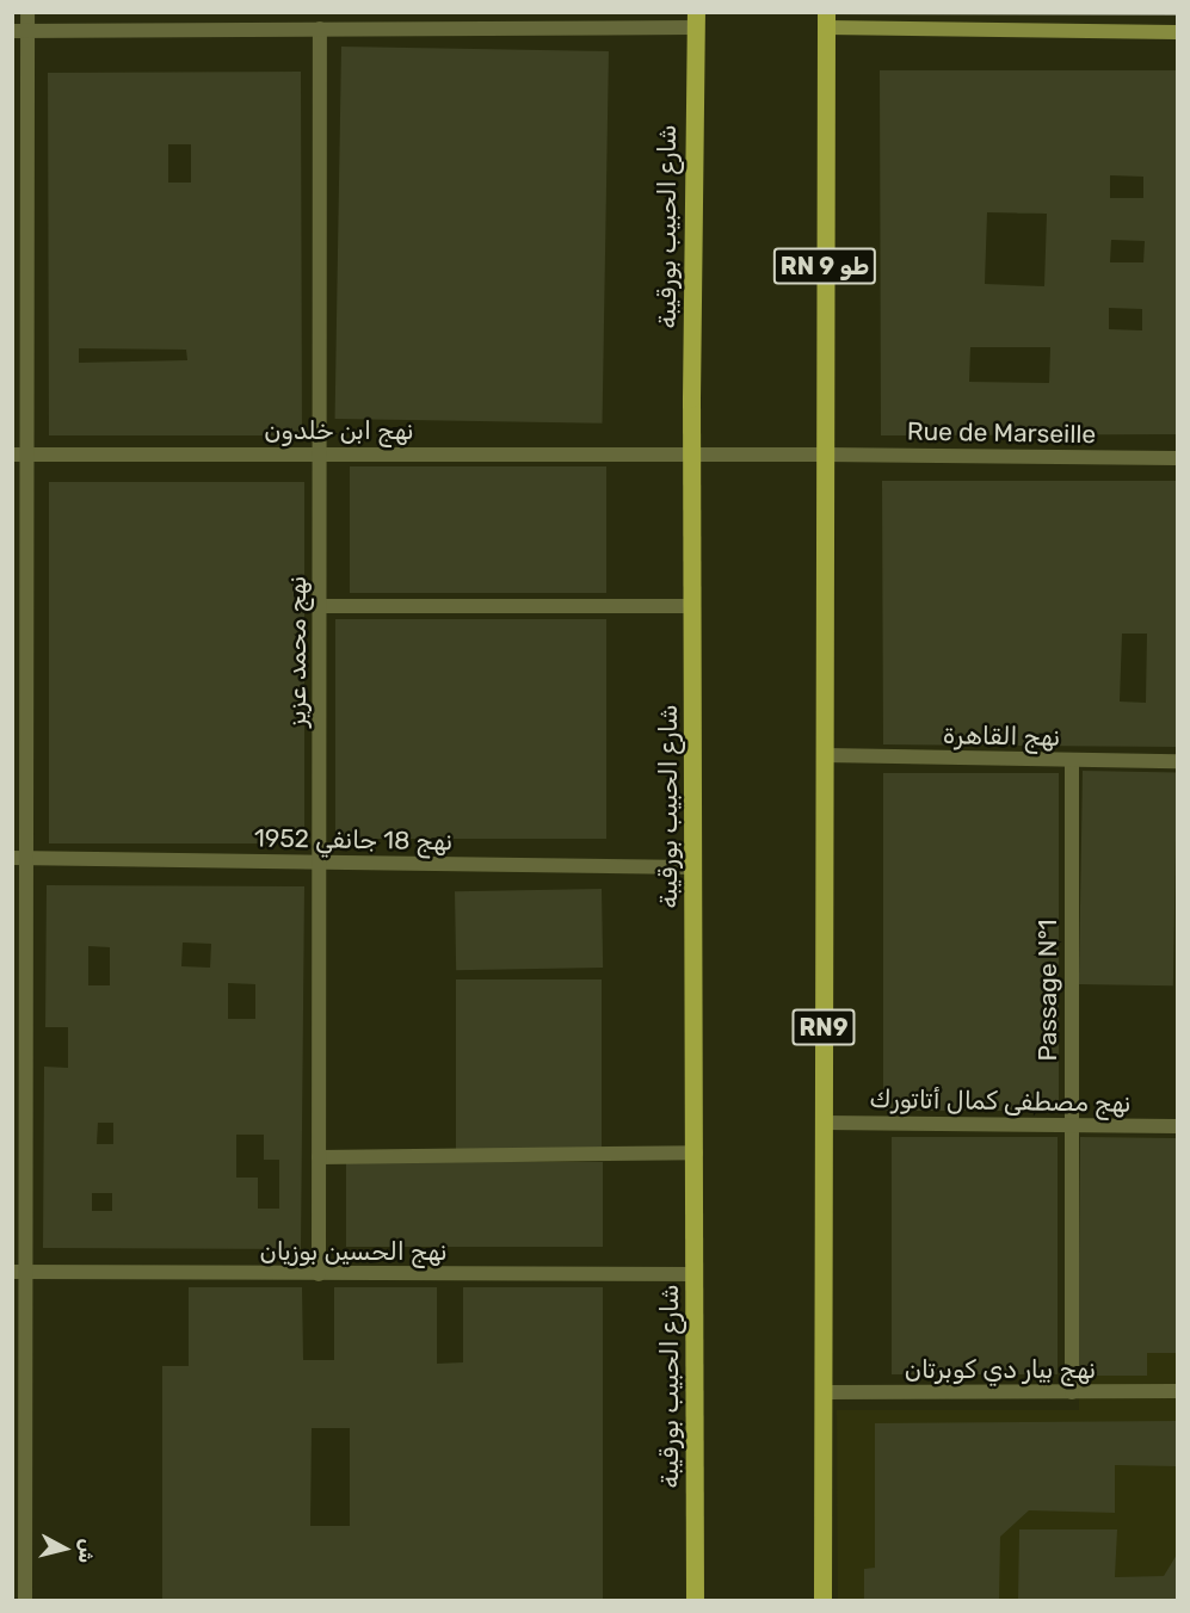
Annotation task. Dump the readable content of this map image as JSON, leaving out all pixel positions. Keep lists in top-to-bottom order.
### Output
{
  "streets": {
    "main road": ["شارع الحبيب بورقيبة", "RN 9 طو", "RN9"],
    "street": [
      "نهج ابن خلدون",
      "Rue de Marseille",
      "نهج محمد عزيز",
      "نهج القاهرة",
      "نهج 18 جانفي 1952",
      "Passage N°1",
      "نهج مصطفى كمال أتاتورك",
      "نهج الحسين بوزيان",
      "نهج بيار دي كوبرتان"
    ]
  },
  "crossings": [
    ["شارع الحبيب بورقيبة", "نهج ابن خلدون"],
    ["شارع الحبيب بورقيبة", "Rue de Marseille"],
    ["شارع الحبيب بورقيبة", "نهج 18 جانفي 1952"],
    ["شارع الحبيب بورقيبة", "نهج الحسين بوزيان"],
    ["RN 9 طو", "Rue de Marseille"],
    ["RN 9 طو", "RN9"],
    ["نهج ابن خلدون", "Rue de Marseille"],
    ["نهج ابن خلدون", "نهج محمد عزيز"],
    ["Rue de Marseille", "RN9"],
    ["نهج محمد عزيز", "نهج 18 جانفي 1952"],
    ["نهج محمد عزيز", "نهج الحسين بوزيان"],
    ["نهج القاهرة", "Passage N°1"],
    ["نهج القاهرة", "RN9"],
    ["Passage N°1", "نهج مصطفى كمال أتاتورك"],
    ["Passage N°1", "نهج بيار دي كوبرتان"],
    ["RN9", "نهج مصطفى كمال أتاتورك"],
    ["RN9", "نهج بيار دي كوبرتان"]
  ],
  "north": "right"
}
